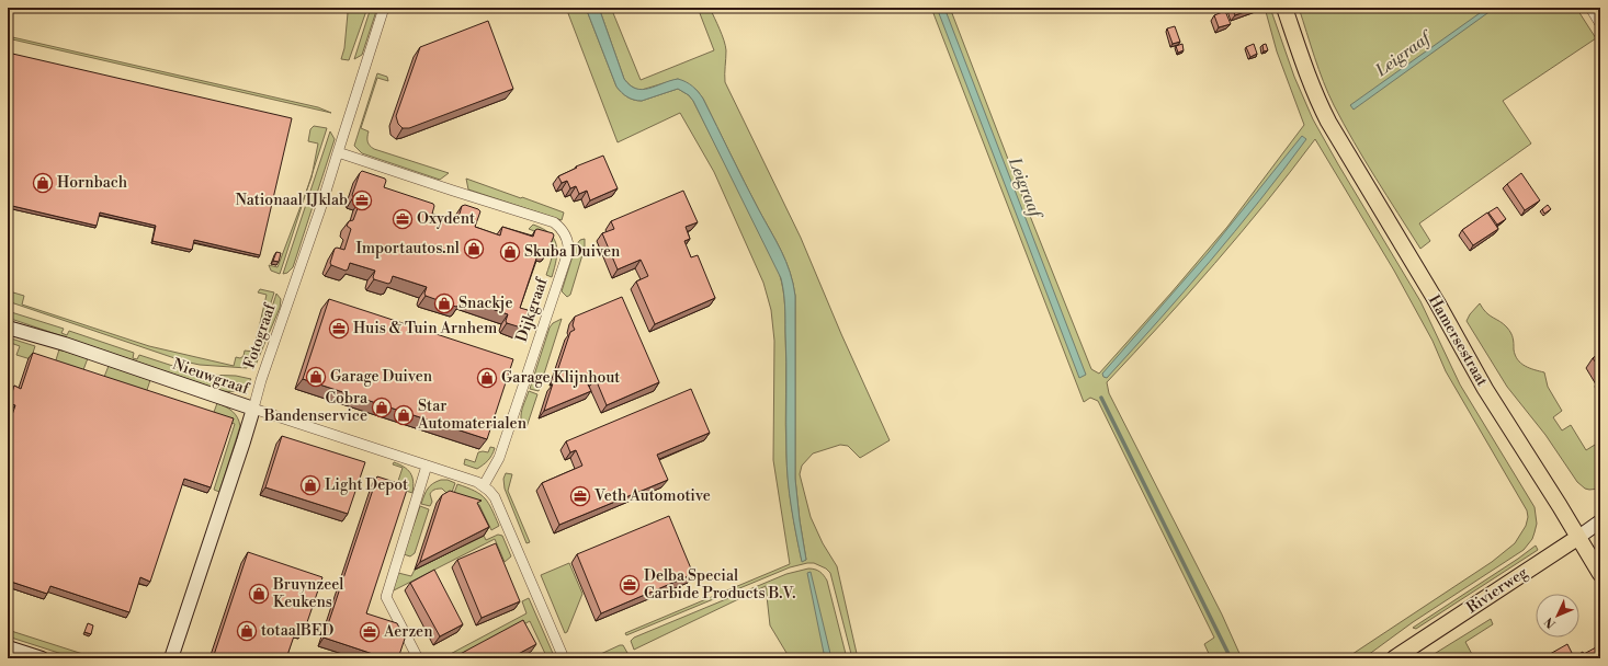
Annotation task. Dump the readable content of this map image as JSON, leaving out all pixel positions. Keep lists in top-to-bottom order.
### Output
{
  "streets": {
    "main road": ["Hamersestraat", "Rivierweg"],
    "street": ["Dijkgraaf", "Fotograaf", "Nieuwgraaf"]
  },
  "crossings": [
    ["Dijkgraaf", "Fotograaf"],
    ["Fotograaf", "Nieuwgraaf"],
    ["Hamersestraat", "Rivierweg"]
  ],
  "water": ["Leigraaf"],
  "places": {
    "shop": [
      "Hornbach",
      "Importautos.nl",
      "Skuba Duiven",
      "Snackje",
      "Garage Duiven",
      "Garage Klijnhout",
      "Cobra Bandenservice",
      "Star Automaterialen",
      "Light Depot",
      "Bruynzeel Keukens",
      "totaalBED"
    ],
    "office": [
      "Nationaal IJklab",
      "Oxydent",
      "Huis & Tuin Arnhem",
      "Veth Automotive",
      "Delba Special Carbide Products B.V.",
      "Aerzen"
    ]
  },
  "north": "bottom left"
}
